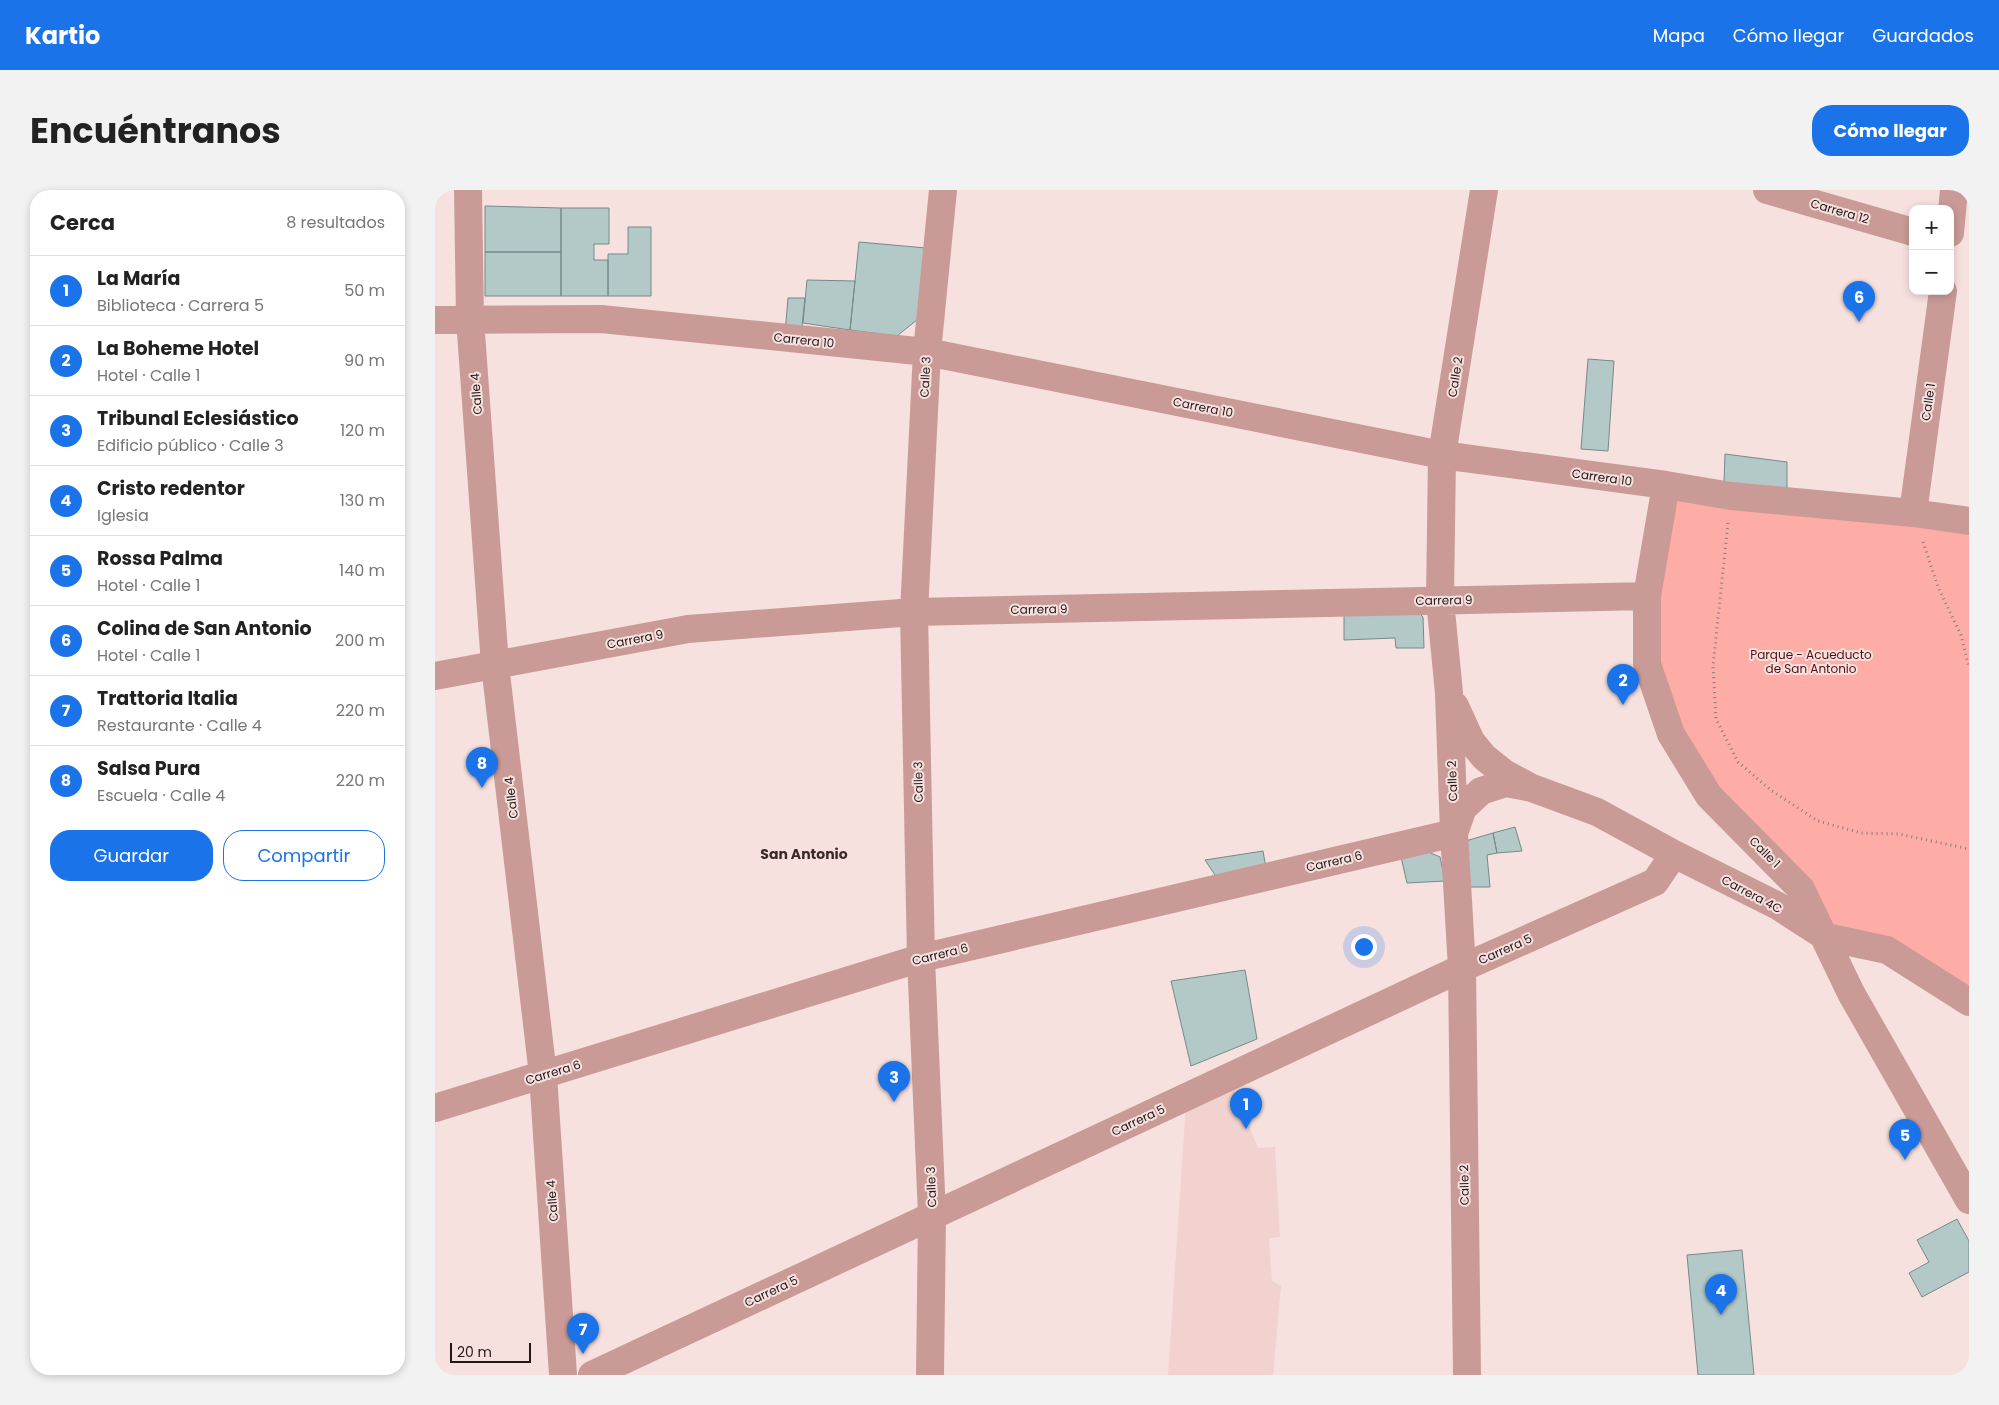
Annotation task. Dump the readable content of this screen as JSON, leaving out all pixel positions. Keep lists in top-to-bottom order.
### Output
{
  "streets": {
    "street": [
      "Carrera 12",
      "Carrera 10",
      "Calle 3",
      "Calle 2",
      "Calle 4",
      "Calle 1",
      "Carrera 9",
      "Carrera 6",
      "Carrera 4C",
      "Carrera 5"
    ]
  },
  "crossings": [
    ["Carrera 10", "Calle 3"],
    ["Carrera 10", "Calle 2"],
    ["Carrera 10", "Calle 4"],
    ["Carrera 10", "Calle 1"],
    ["Calle 3", "Carrera 9"],
    ["Calle 3", "Carrera 6"],
    ["Calle 3", "Carrera 5"],
    ["Calle 2", "Carrera 9"],
    ["Calle 2", "Carrera 6"],
    ["Calle 2", "Carrera 4C"],
    ["Calle 2", "Carrera 5"],
    ["Calle 4", "Carrera 9"],
    ["Calle 4", "Carrera 6"],
    ["Calle 1", "Carrera 9"],
    ["Calle 1", "Carrera 4C"],
    ["Carrera 6", "Carrera 4C"],
    ["Carrera 4C", "Carrera 5"]
  ],
  "districts": ["San Antonio"],
  "parks": ["Parque - Acueducto de San Antonio"],
  "scale_bar": "20 m",
  "page": {
    "header": "Kartio",
    "nav": ["Mapa", "Cómo llegar", "Guardados"],
    "title": "Encuéntranos",
    "buttons": [
      "Cómo llegar",
      ["Guardar", "Compartir"]
    ],
    "heading": ["Cerca", "8 resultados"],
    "map_buttons": ["+", "−"],
    "list": [
      {
        "mark": "1",
        "name": "La María",
        "note": "Biblioteca · Carrera 5",
        "value": "50 m"
      },
      {
        "mark": "2",
        "name": "La Boheme Hotel",
        "note": "Hotel · Calle 1",
        "value": "90 m"
      },
      {
        "mark": "3",
        "name": "Tribunal Eclesiástico",
        "note": "Edificio público · Calle 3",
        "value": "120 m"
      },
      {
        "mark": "4",
        "name": "Cristo redentor",
        "note": "Iglesia",
        "value": "130 m"
      },
      {
        "mark": "5",
        "name": "Rossa Palma",
        "note": "Hotel · Calle 1",
        "value": "140 m"
      },
      {
        "mark": "6",
        "name": "Colina de San Antonio",
        "note": "Hotel · Calle 1",
        "value": "200 m"
      },
      {
        "mark": "7",
        "name": "Trattoria Italia",
        "note": "Restaurante · Calle 4",
        "value": "220 m"
      },
      {
        "mark": "8",
        "name": "Salsa Pura",
        "note": "Escuela · Calle 4",
        "value": "220 m"
      }
    ],
    "pins": [
      "6",
      "2",
      "8",
      "3",
      "1",
      "5",
      "4",
      "7"
    ],
    "scale": "20 m"
  }
}
